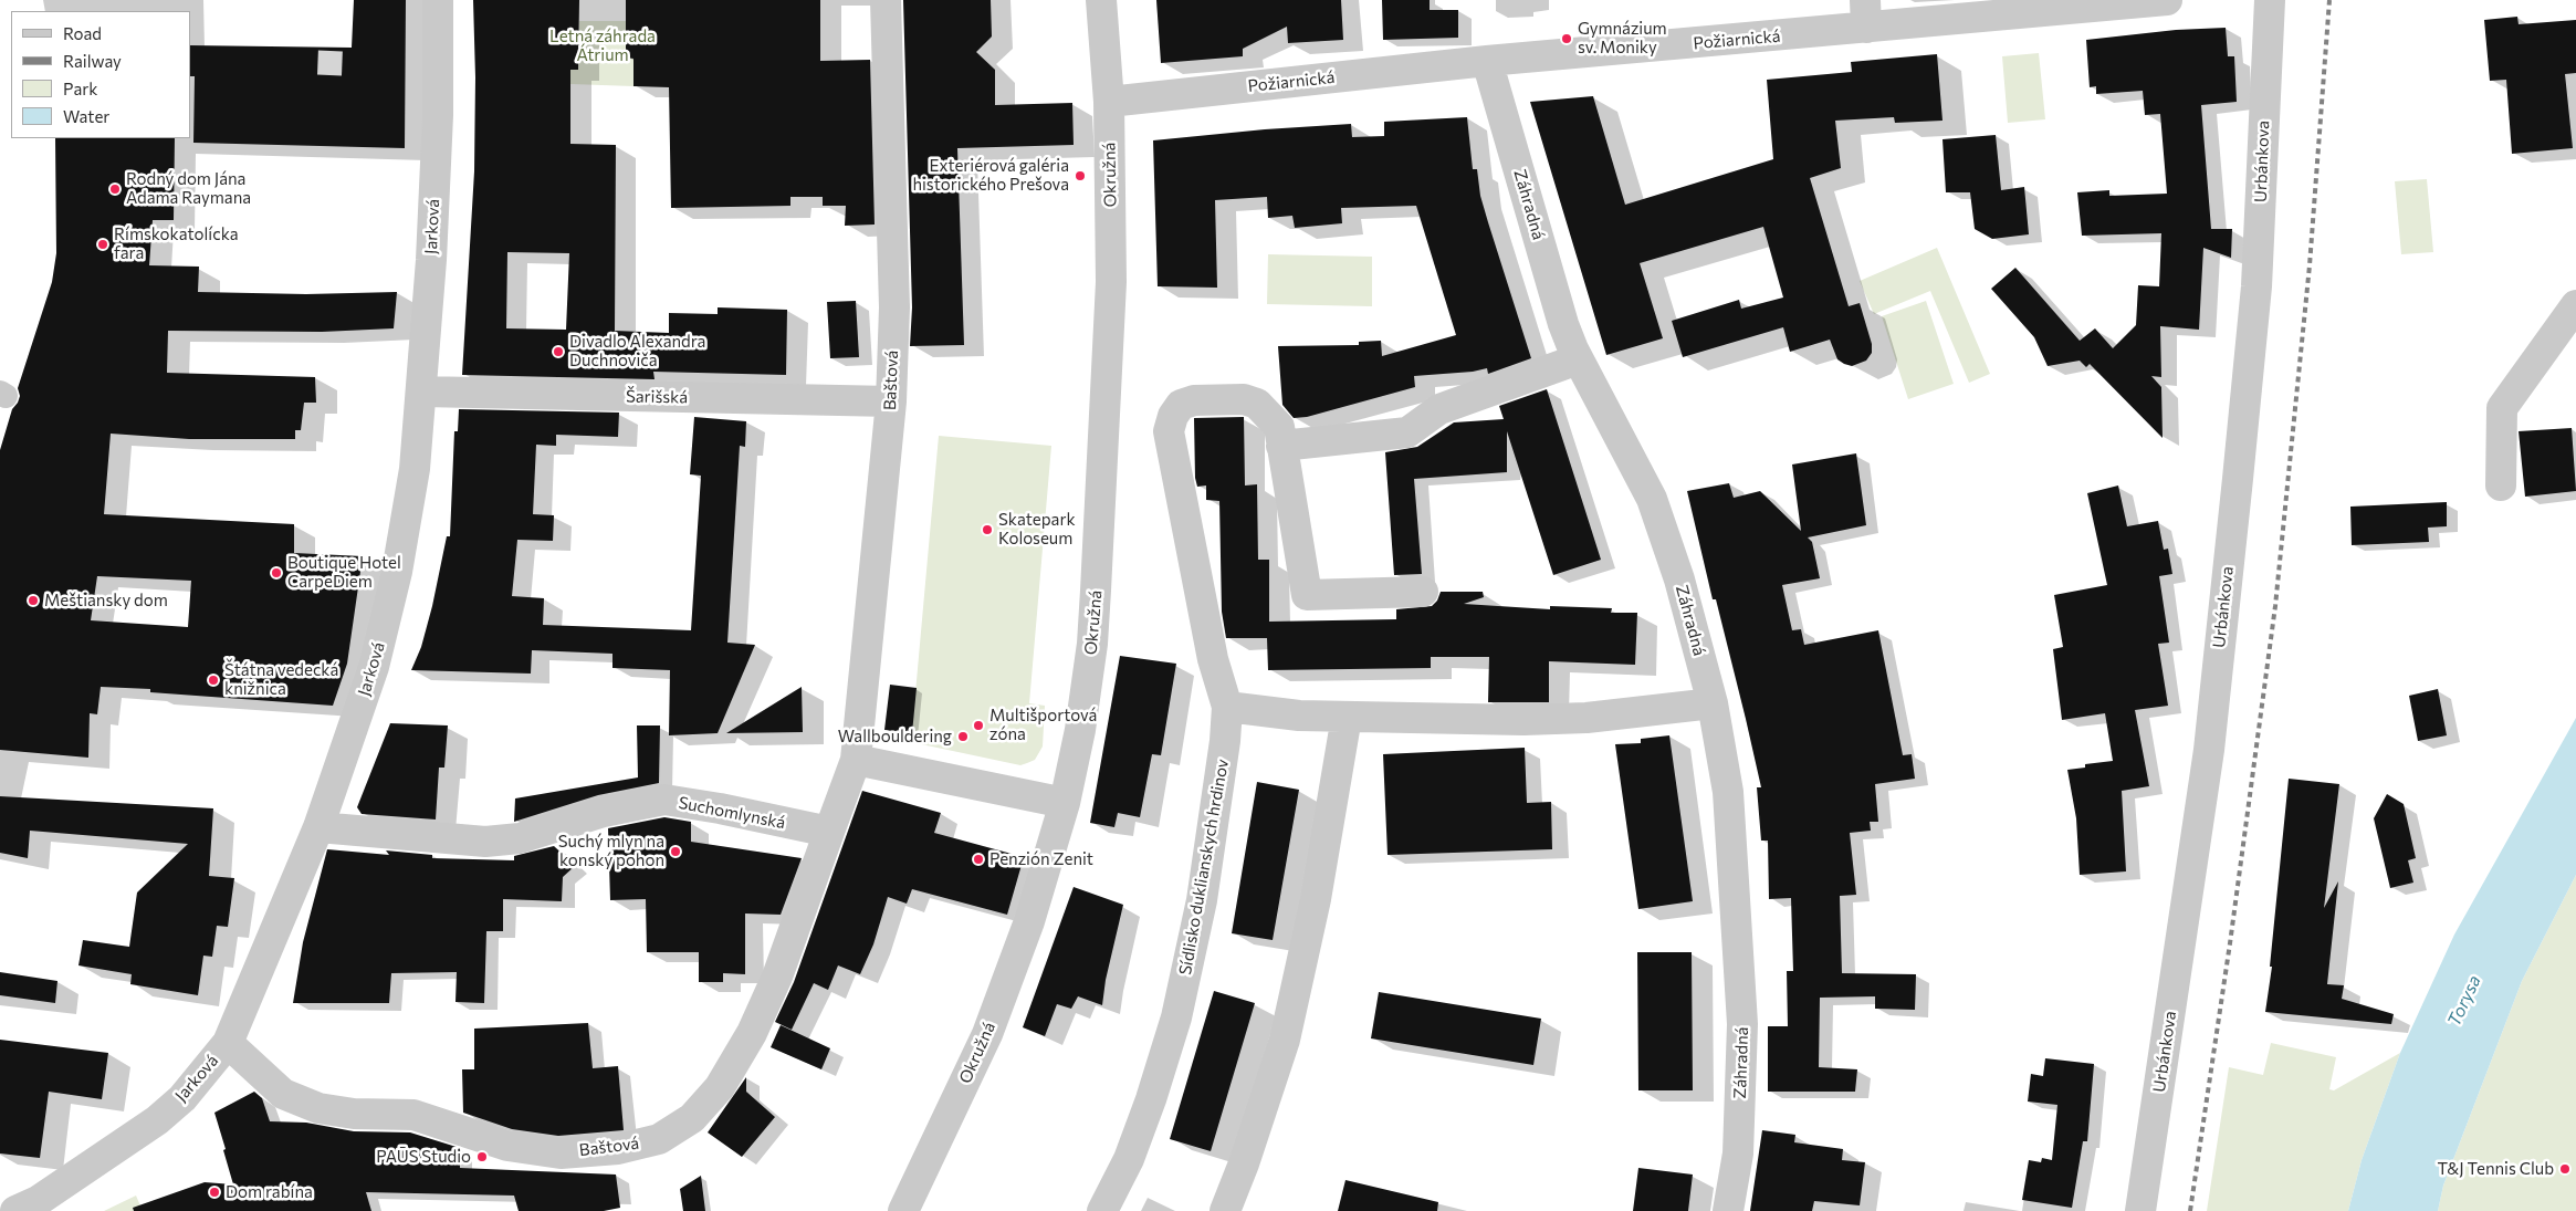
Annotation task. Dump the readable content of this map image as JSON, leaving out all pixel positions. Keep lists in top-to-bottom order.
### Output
{
  "streets": {
    "street": [
      "Požiarnická",
      "Urbánkova",
      "Okružná",
      "Záhradná",
      "Jarková",
      "Baštová",
      "Šarišská",
      "Suchomlynská",
      "Sídlisko duklianskych hrdinov"
    ]
  },
  "crossings": [
    ["Požiarnická", "Okružná"],
    ["Požiarnická", "Záhradná"],
    ["Jarková", "Baštová"],
    ["Jarková", "Šarišská"],
    ["Jarková", "Suchomlynská"],
    ["Baštová", "Šarišská"],
    ["Baštová", "Suchomlynská"]
  ],
  "water": ["Torysa"],
  "parks": ["Letná záhrada Átrium"],
  "places": [
    "Gymnázium sv. Moniky",
    "Exteriérová galéria historického Prešova",
    "Rodný dom Jána Adama Raymana",
    "Rímskokatolícka fara",
    "Divadlo Alexandra Duchnoviča",
    "Skatepark Koloseum",
    "Boutique Hotel CarpeDiem",
    "Meštiansky dom",
    "Štátna vedecká knižnica",
    "Multišportová zóna",
    "Wallbouldering",
    "Suchý mlyn na konský pohon",
    "Penzión Zenit",
    "PAŪS Studio",
    "T&J Tennis Club",
    "Dom rabína"
  ],
  "legend": [
    "Road",
    "Railway",
    "Park",
    "Water"
  ]
}
